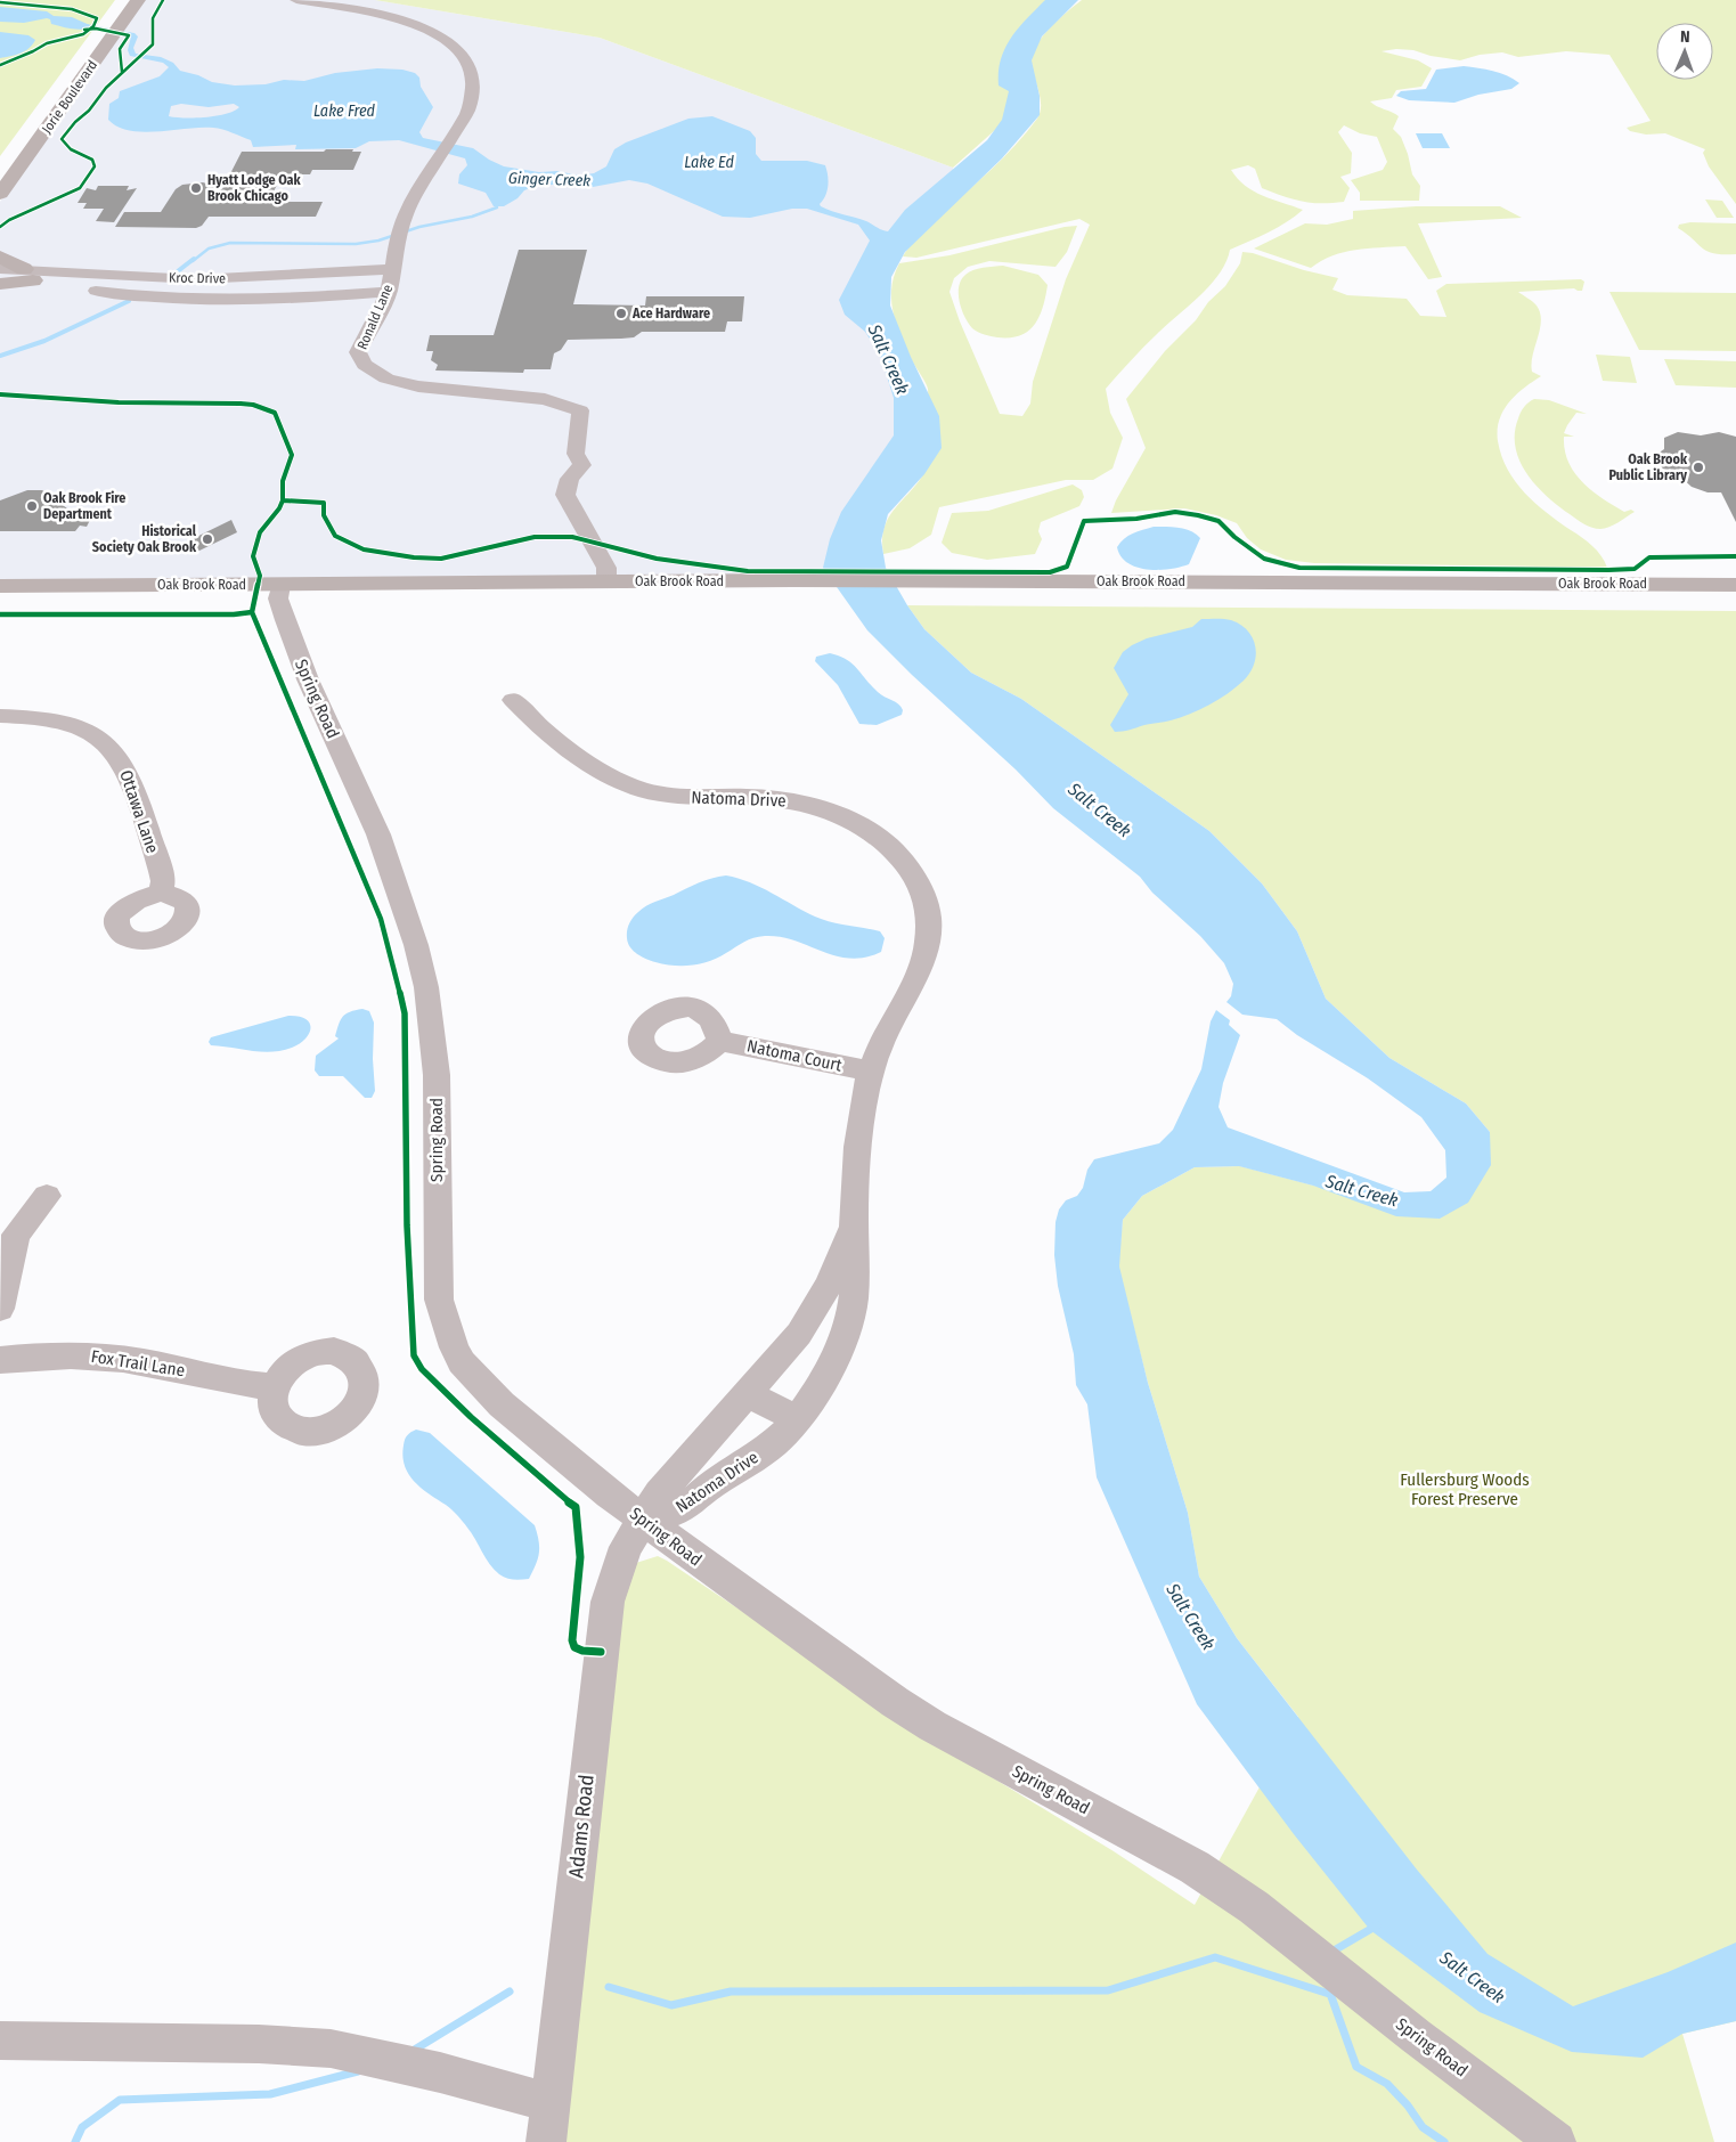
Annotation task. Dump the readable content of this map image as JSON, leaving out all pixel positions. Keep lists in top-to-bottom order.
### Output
{
  "streets": {
    "main road": ["Jorie Boulevard", "Oak Brook Road"],
    "street": [
      "Kroc Drive",
      "Ronald Lane",
      "Spring Road",
      "Natoma Drive",
      "Ottawa Lane",
      "Natoma Court",
      "Fox Trail Lane",
      "Adams Road"
    ]
  },
  "crossings": [
    ["Kroc Drive", "Ronald Lane"],
    ["Ronald Lane", "Oak Brook Road"],
    ["Oak Brook Road", "Spring Road"],
    ["Spring Road", "Natoma Drive"],
    ["Spring Road", "Adams Road"],
    ["Natoma Drive", "Natoma Court"],
    ["Natoma Drive", "Adams Road"]
  ],
  "water": [
    "Lake Fred",
    "Lake Ed",
    "Ginger Creek",
    "Salt Creek"
  ],
  "parks": ["Fullersburg Woods Forest Preserve"],
  "places": [
    "Hyatt Lodge Oak Brook Chicago",
    "Ace Hardware",
    "Oak Brook Public Library",
    "Oak Brook Fire Department",
    "Historical Society Oak Brook"
  ],
  "north": "top"
}
